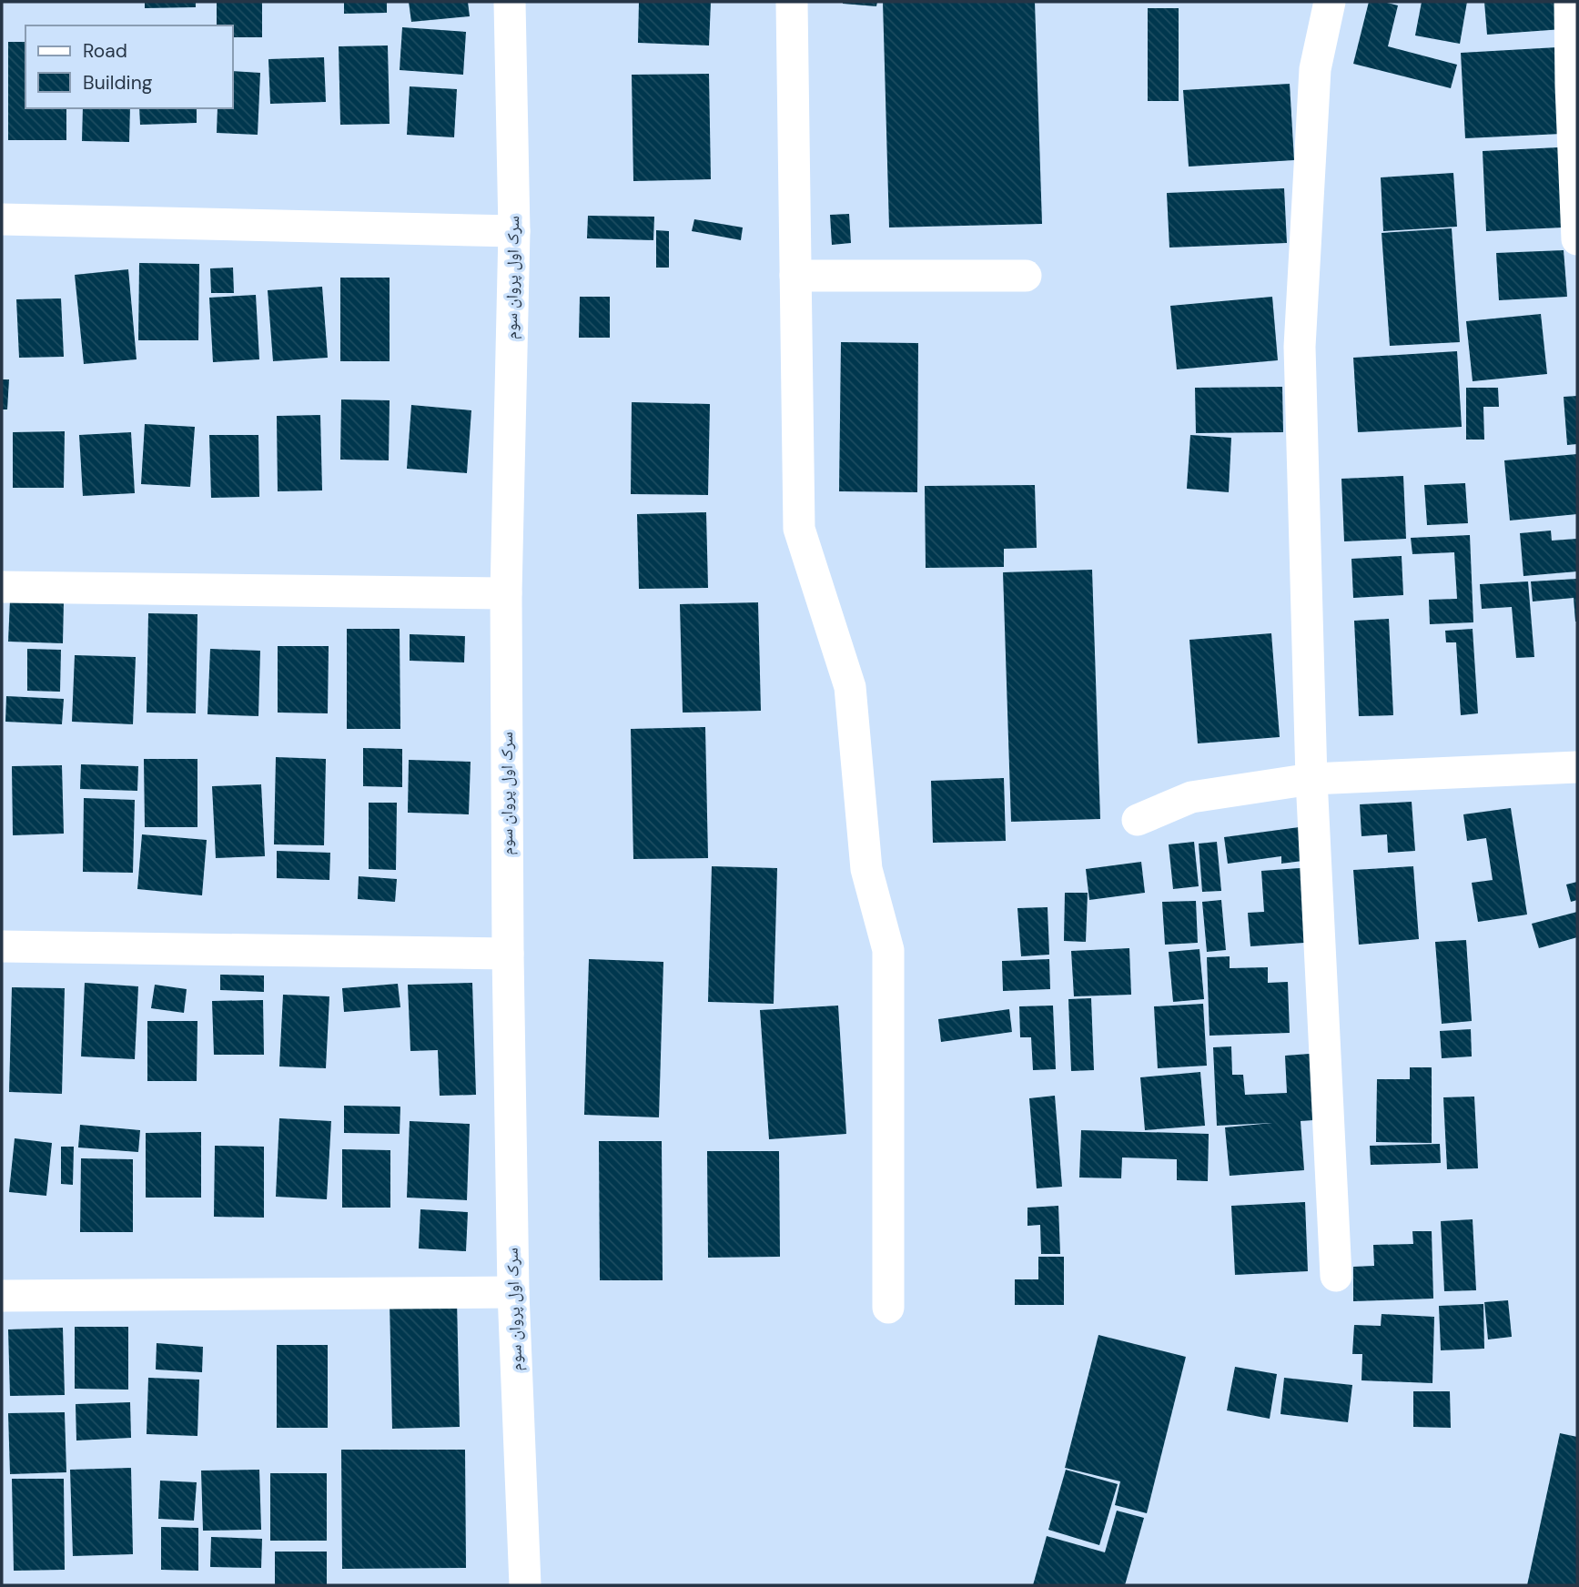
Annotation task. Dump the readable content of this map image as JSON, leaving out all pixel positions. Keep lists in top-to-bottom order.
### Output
{
  "streets": {
    "street": ["سرک اول پروان سوم"]
  },
  "legend": ["Road", "Building"]
}
